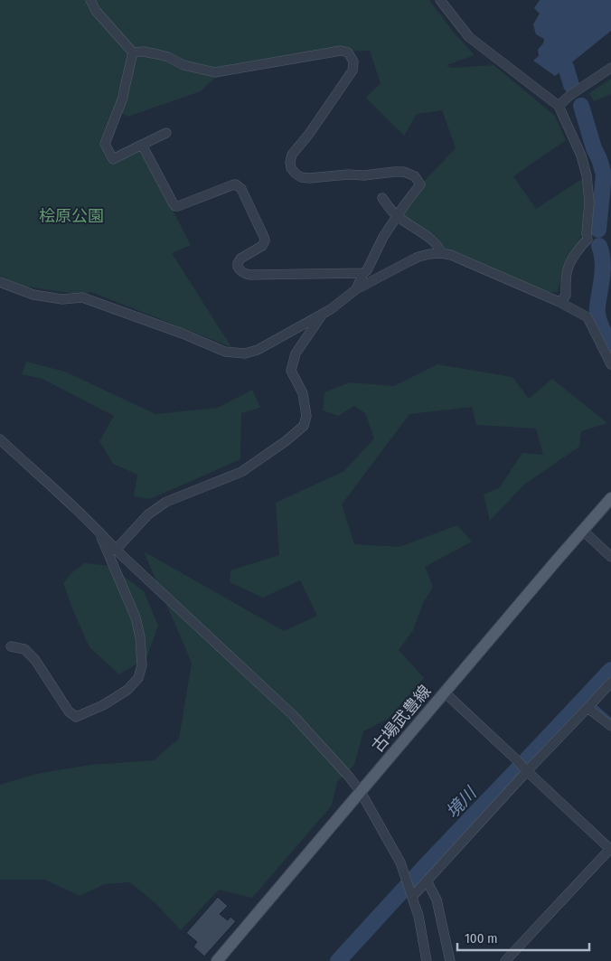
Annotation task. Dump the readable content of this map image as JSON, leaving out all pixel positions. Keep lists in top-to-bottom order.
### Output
{
  "streets": {
    "main road": ["古場武豊線"]
  },
  "water": ["境川"],
  "parks": ["桧原公園"],
  "scale_bar": "100 m"
}
